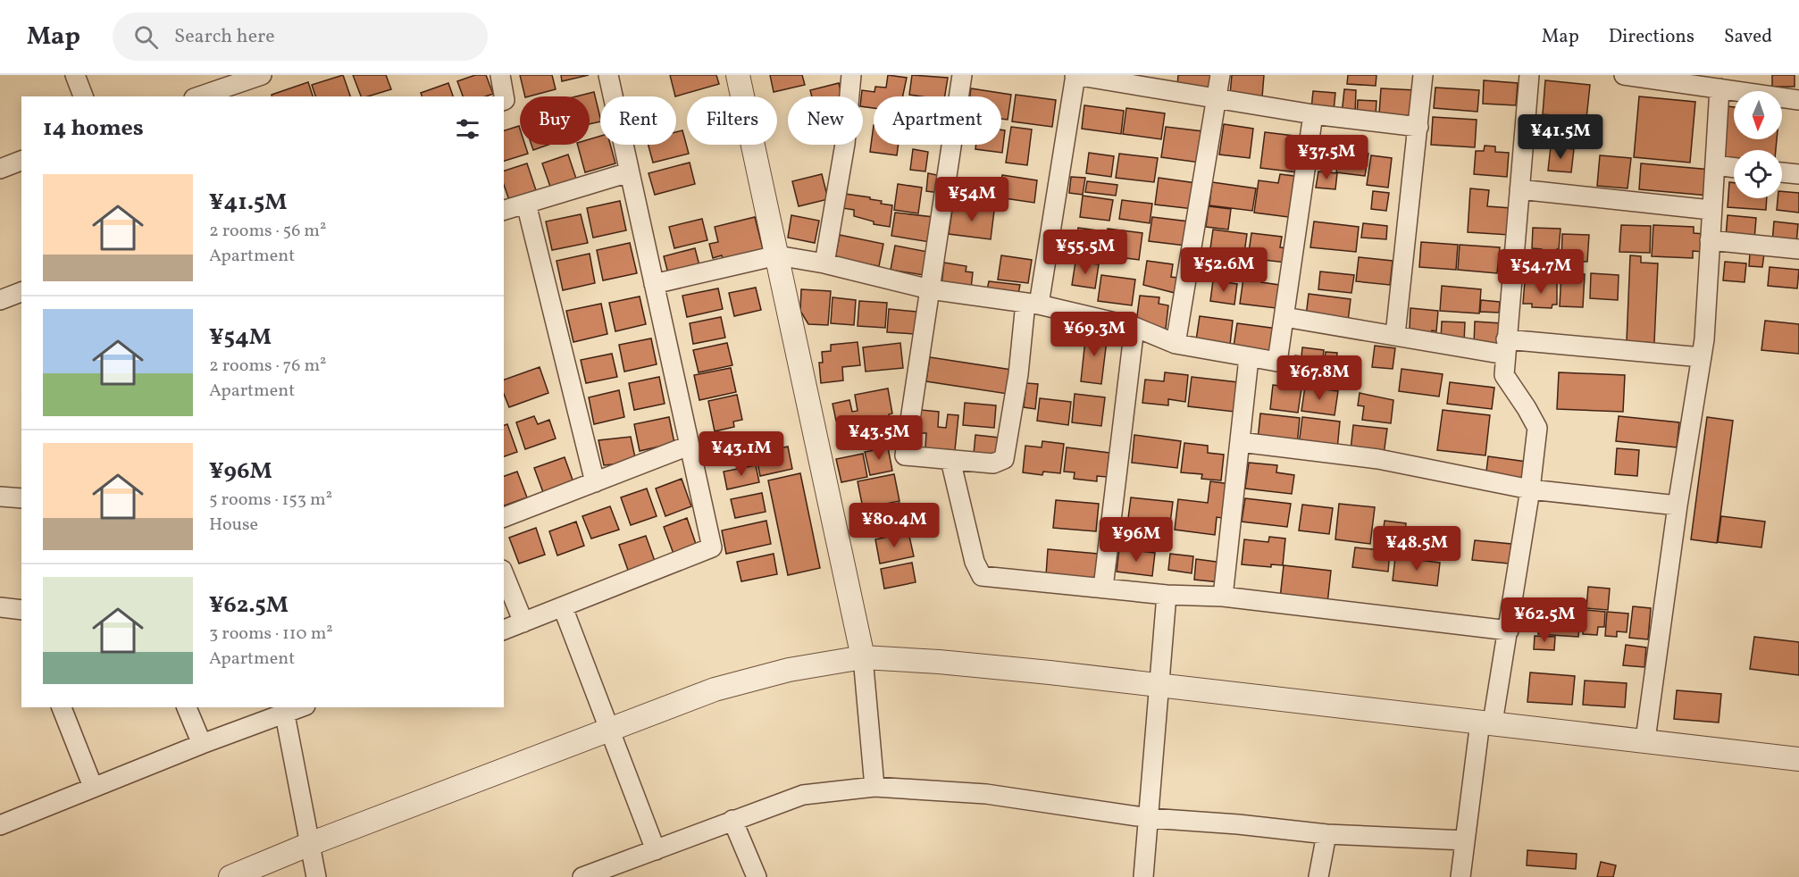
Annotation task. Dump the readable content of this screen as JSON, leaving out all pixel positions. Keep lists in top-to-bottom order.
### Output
{
  "north": "bottom",
  "page": {
    "header": "Map",
    "search": "Search here",
    "nav": ["Map", "Directions", "Saved"],
    "chip": [
      "Buy",
      "Rent",
      "Filters",
      "New",
      "Apartment"
    ],
    "heading": "14 homes",
    "price": [
      "¥41.5M",
      "¥37.5M",
      "¥54M",
      "¥55.5M",
      "¥52.6M",
      "¥54.7M",
      "¥69.3M",
      "¥67.8M",
      "¥43.5M",
      "¥43.1M",
      "¥80.4M",
      "¥96M",
      "¥48.5M",
      "¥62.5M"
    ],
    "list": [
      {
        "name": "¥41.5M",
        "note": "2 rooms · 56 m² · Apartment"
      },
      {
        "name": "¥54M",
        "note": "2 rooms · 76 m² · Apartment"
      },
      {
        "name": "¥96M",
        "note": "5 rooms · 153 m² · House"
      },
      {
        "name": "¥62.5M",
        "note": "3 rooms · 110 m² · Apartment"
      }
    ]
  }
}
